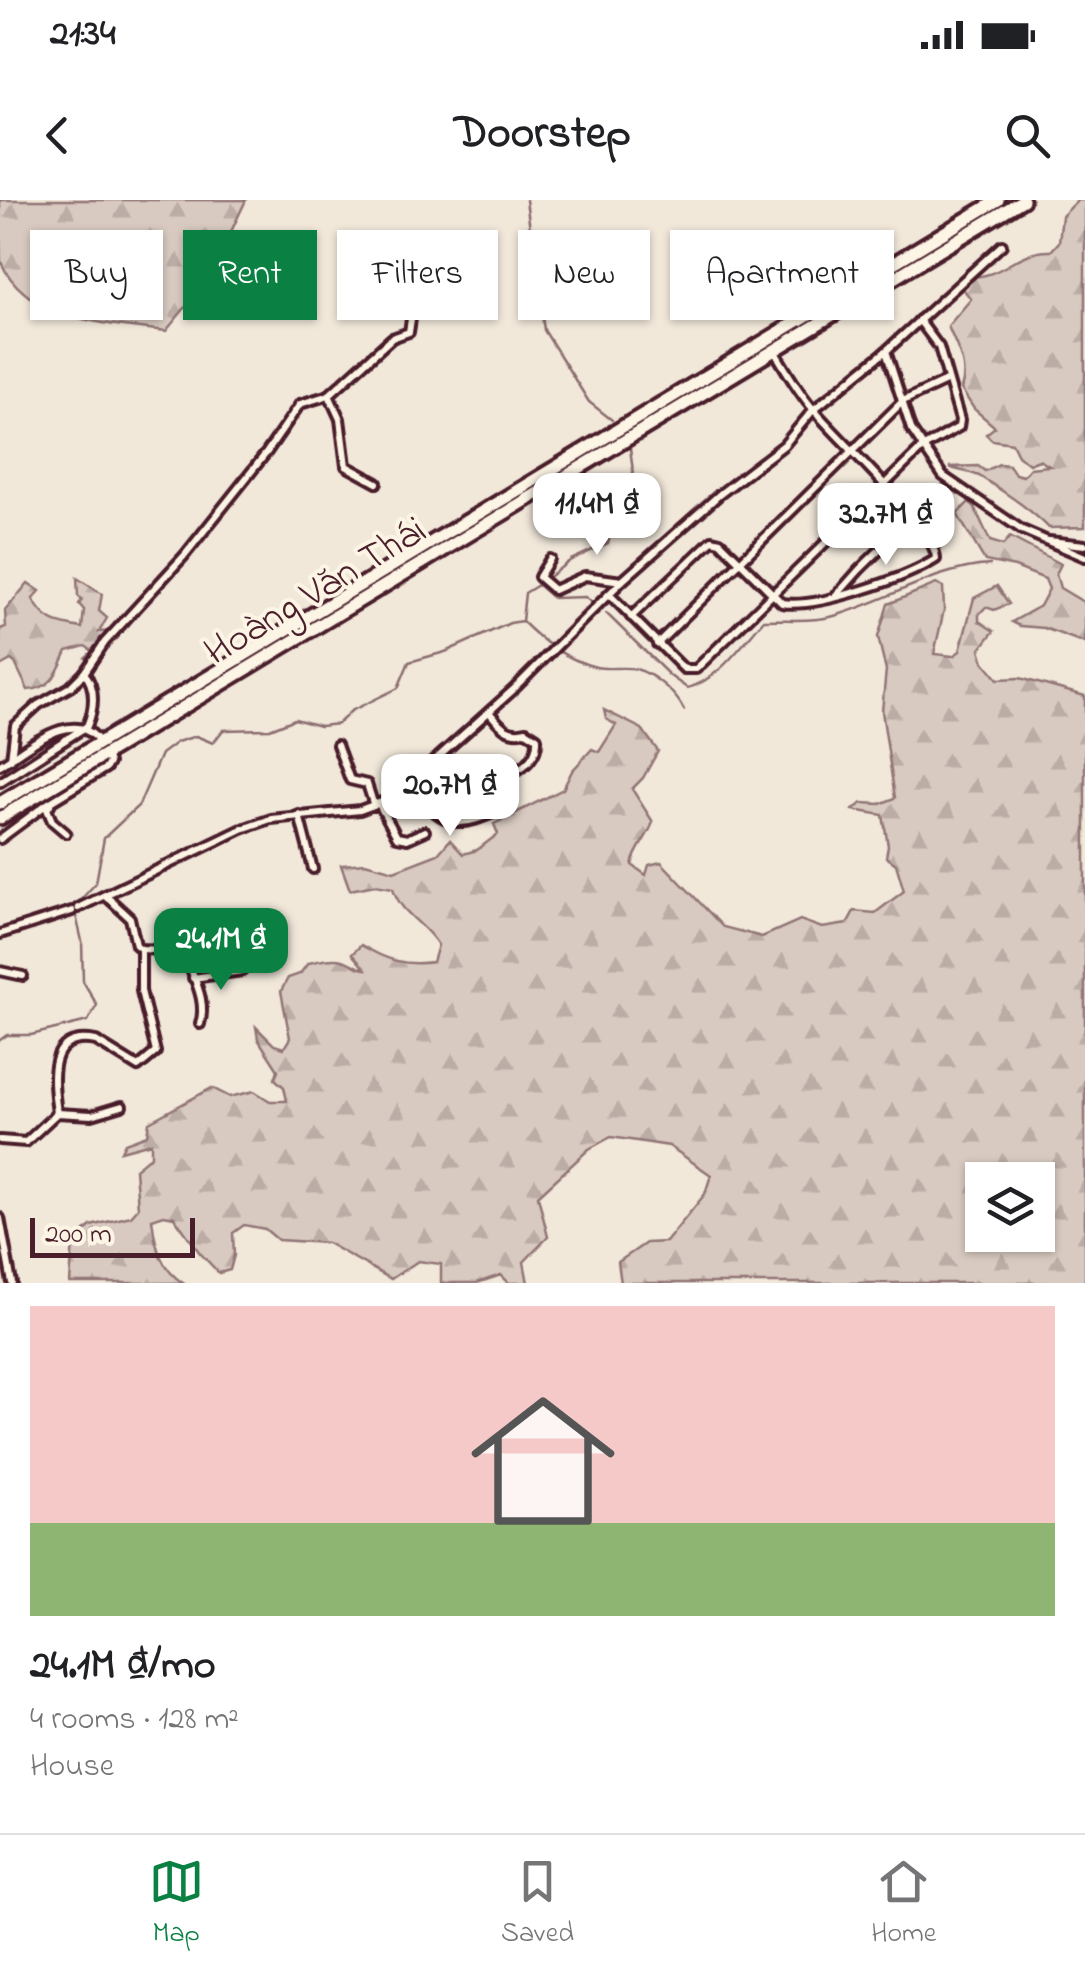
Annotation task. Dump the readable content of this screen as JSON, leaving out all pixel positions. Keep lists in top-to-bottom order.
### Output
{
  "streets": {
    "main road": ["Hoàng Văn Thái"]
  },
  "scale_bar": "200 m",
  "page": {
    "status": "21:34",
    "header": "Doorstep",
    "chip": [
      "Buy",
      "Rent",
      "Filters",
      "New",
      "Apartment"
    ],
    "price": [
      "11.4M ₫",
      "32.7M ₫",
      "20.7M ₫",
      "24.1M ₫"
    ],
    "scale": "200 m",
    "list": [
      {
        "name": "24.1M ₫/mo",
        "note": "4 rooms · 128 m² · House"
      }
    ],
    "tabs": ["Map", "Saved", "Home"]
  }
}
